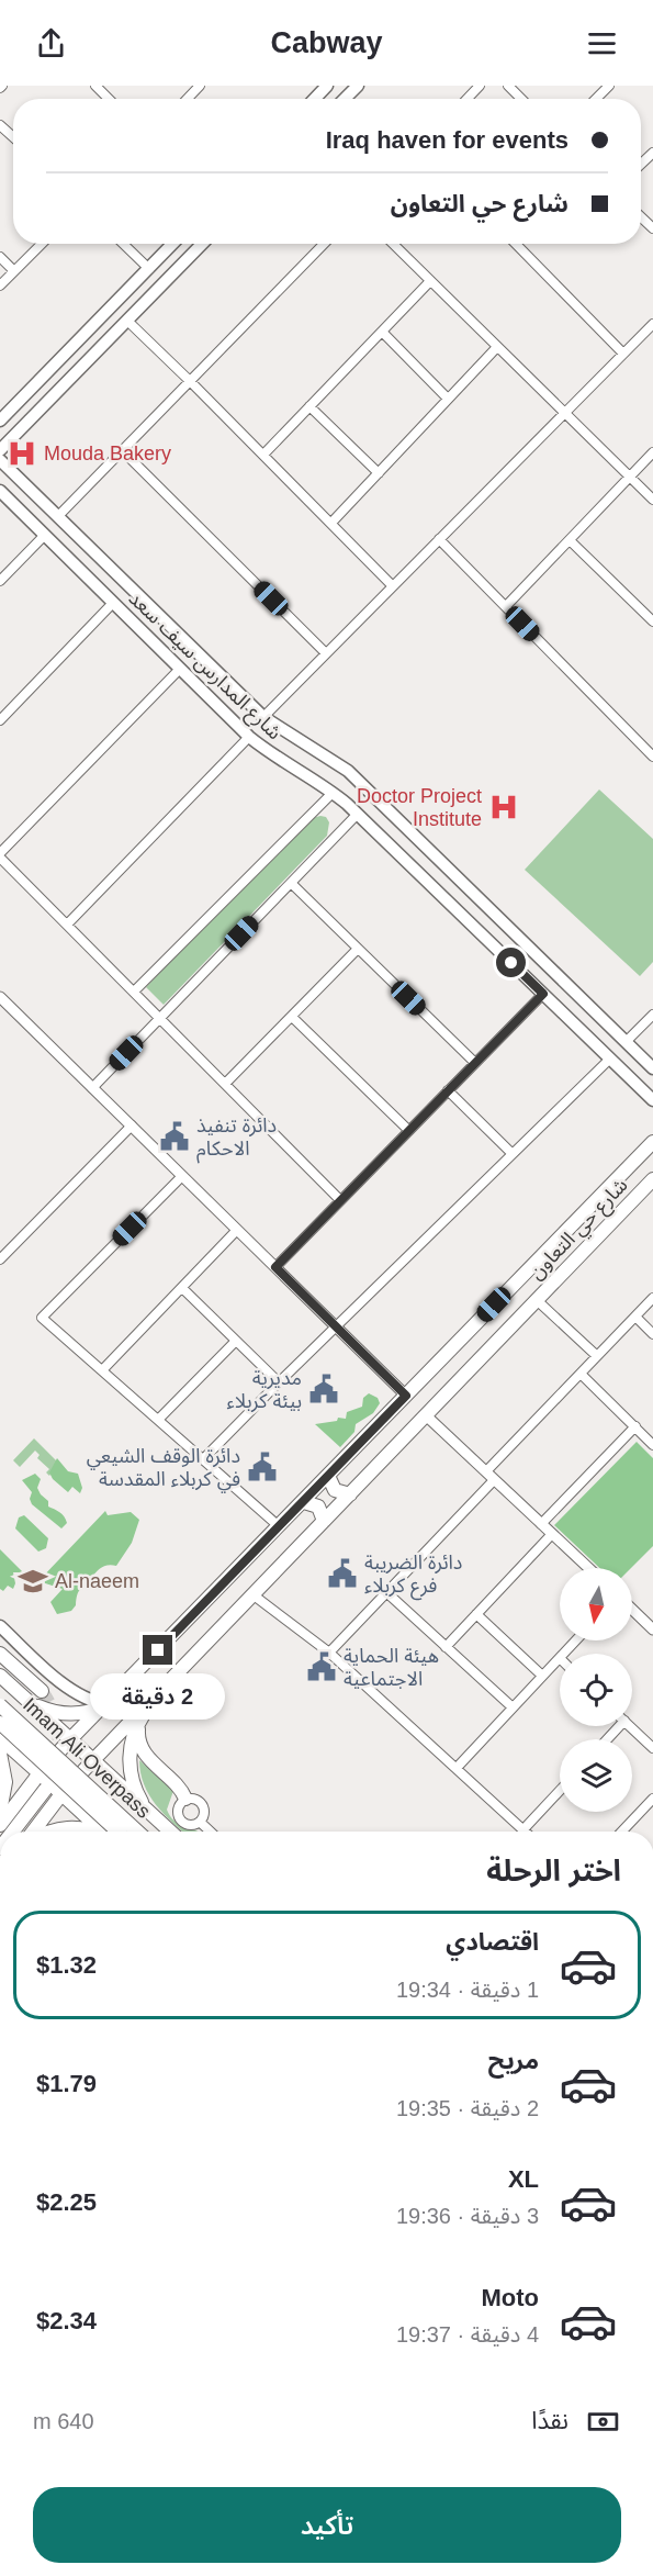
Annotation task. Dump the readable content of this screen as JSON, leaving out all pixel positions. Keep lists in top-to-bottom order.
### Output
{
  "streets": {
    "main road": ["شارع المدارس سيف سعد", "شارع حي التعاون", "Imam Ali Overpass"]
  },
  "places": {
    "hospital": ["Mouda Bakery", "Doctor Project Institute"],
    "public building": [
      "دائرة تنفيذ الاحكام",
      "مديرية بيئة كربلاء",
      "دائرة الوقف الشيعي في كربلاء المقدسة",
      "دائرة الضريبة فرع كربلاء",
      "هيئة الحماية الاجتماعية"
    ],
    "school or university": ["Al-naeem"]
  },
  "north": "bottom",
  "page": {
    "header": "Cabway",
    "banner": ["Iraq haven for events", "شارع حي التعاون"],
    "bubble": "2 دقيقة",
    "heading": "اختر الرحلة",
    "list": [
      {
        "name": "اقتصادي",
        "note": "1 دقيقة · 19:34",
        "value": "$1.32"
      },
      {
        "name": "مريح",
        "note": "2 دقيقة · 19:35",
        "value": "$1.79"
      },
      {
        "name": "XL",
        "note": "3 دقيقة · 19:36",
        "value": "$2.25"
      },
      {
        "name": "Moto",
        "note": "4 دقيقة · 19:37",
        "value": "$2.34"
      }
    ],
    "pay": ["نقدًا", "640 m"],
    "buttons": "تأكيد"
  }
}
